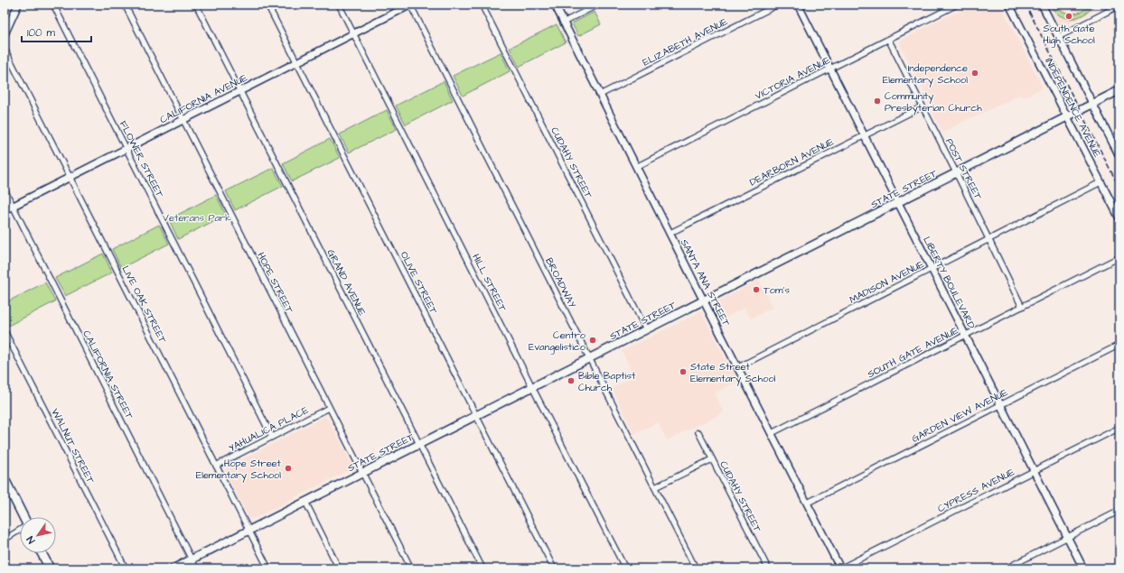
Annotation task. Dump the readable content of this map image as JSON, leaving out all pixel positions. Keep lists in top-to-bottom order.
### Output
{
  "streets": {
    "main road": ["STATE STREET"],
    "street": [
      "ELIZABETH AVENUE",
      "VICTORIA AVENUE",
      "CALIFORNIA AVENUE",
      "INDEPENDENCE AVENUE",
      "FLOWER STREET",
      "DEARBORN AVENUE",
      "CUDAHY STREET",
      "POST STREET",
      "MADISON AVENUE",
      "HOPE STREET",
      "GRAND AVENUE",
      "OLIVE STREET",
      "HILL STREET",
      "BROADWAY",
      "SANTA ANA STREET",
      "LIBERTY BOULEVARD",
      "LIVE OAK STREET",
      "SOUTH GATE AVENUE",
      "CALIFORNIA STREET",
      "GARDEN VIEW AVENUE",
      "YAHUALICA PLACE",
      "WALNUT STREET",
      "CYPRESS AVENUE"
    ]
  },
  "crossings": [
    ["ELIZABETH AVENUE", "SANTA ANA STREET"],
    ["VICTORIA AVENUE", "POST STREET"],
    ["VICTORIA AVENUE", "SANTA ANA STREET"],
    ["VICTORIA AVENUE", "LIBERTY BOULEVARD"],
    ["CALIFORNIA AVENUE", "FLOWER STREET"],
    ["CALIFORNIA AVENUE", "HOPE STREET"],
    ["CALIFORNIA AVENUE", "GRAND AVENUE"],
    ["CALIFORNIA AVENUE", "OLIVE STREET"],
    ["CALIFORNIA AVENUE", "HILL STREET"],
    ["CALIFORNIA AVENUE", "BROADWAY"],
    ["CALIFORNIA AVENUE", "LIVE OAK STREET"],
    ["CALIFORNIA AVENUE", "CALIFORNIA STREET"],
    ["INDEPENDENCE AVENUE", "STATE STREET"],
    ["INDEPENDENCE AVENUE", "MADISON AVENUE"],
    ["FLOWER STREET", "YAHUALICA PLACE"],
    ["DEARBORN AVENUE", "POST STREET"],
    ["DEARBORN AVENUE", "SANTA ANA STREET"],
    ["DEARBORN AVENUE", "LIBERTY BOULEVARD"],
    ["CUDAHY STREET", "STATE STREET"],
    ["POST STREET", "STATE STREET"],
    ["POST STREET", "MADISON AVENUE"],
    ["POST STREET", "SOUTH GATE AVENUE"],
    ["STATE STREET", "HOPE STREET"],
    ["STATE STREET", "GRAND AVENUE"],
    ["STATE STREET", "OLIVE STREET"],
    ["STATE STREET", "HILL STREET"],
    ["STATE STREET", "BROADWAY"],
    ["STATE STREET", "SANTA ANA STREET"],
    ["STATE STREET", "LIBERTY BOULEVARD"],
    ["STATE STREET", "LIVE OAK STREET"],
    ["STATE STREET", "CALIFORNIA STREET"],
    ["MADISON AVENUE", "SANTA ANA STREET"],
    ["MADISON AVENUE", "LIBERTY BOULEVARD"],
    ["HOPE STREET", "YAHUALICA PLACE"],
    ["SANTA ANA STREET", "SOUTH GATE AVENUE"],
    ["SANTA ANA STREET", "GARDEN VIEW AVENUE"],
    ["SANTA ANA STREET", "CYPRESS AVENUE"],
    ["LIBERTY BOULEVARD", "SOUTH GATE AVENUE"],
    ["LIBERTY BOULEVARD", "GARDEN VIEW AVENUE"],
    ["LIBERTY BOULEVARD", "CYPRESS AVENUE"],
    ["LIVE OAK STREET", "YAHUALICA PLACE"]
  ],
  "parks": ["Veterans Park"],
  "places": [
    "South Gate High School",
    "Independence Elementary School",
    "Community Presbyterian Church",
    "Tom's",
    "Centro Evangelistico",
    "State Street Elementary School",
    "Bible Baptist Church",
    "Hope Street Elementary School"
  ],
  "scale_bar": "100 m",
  "north": "bottom left"
}
